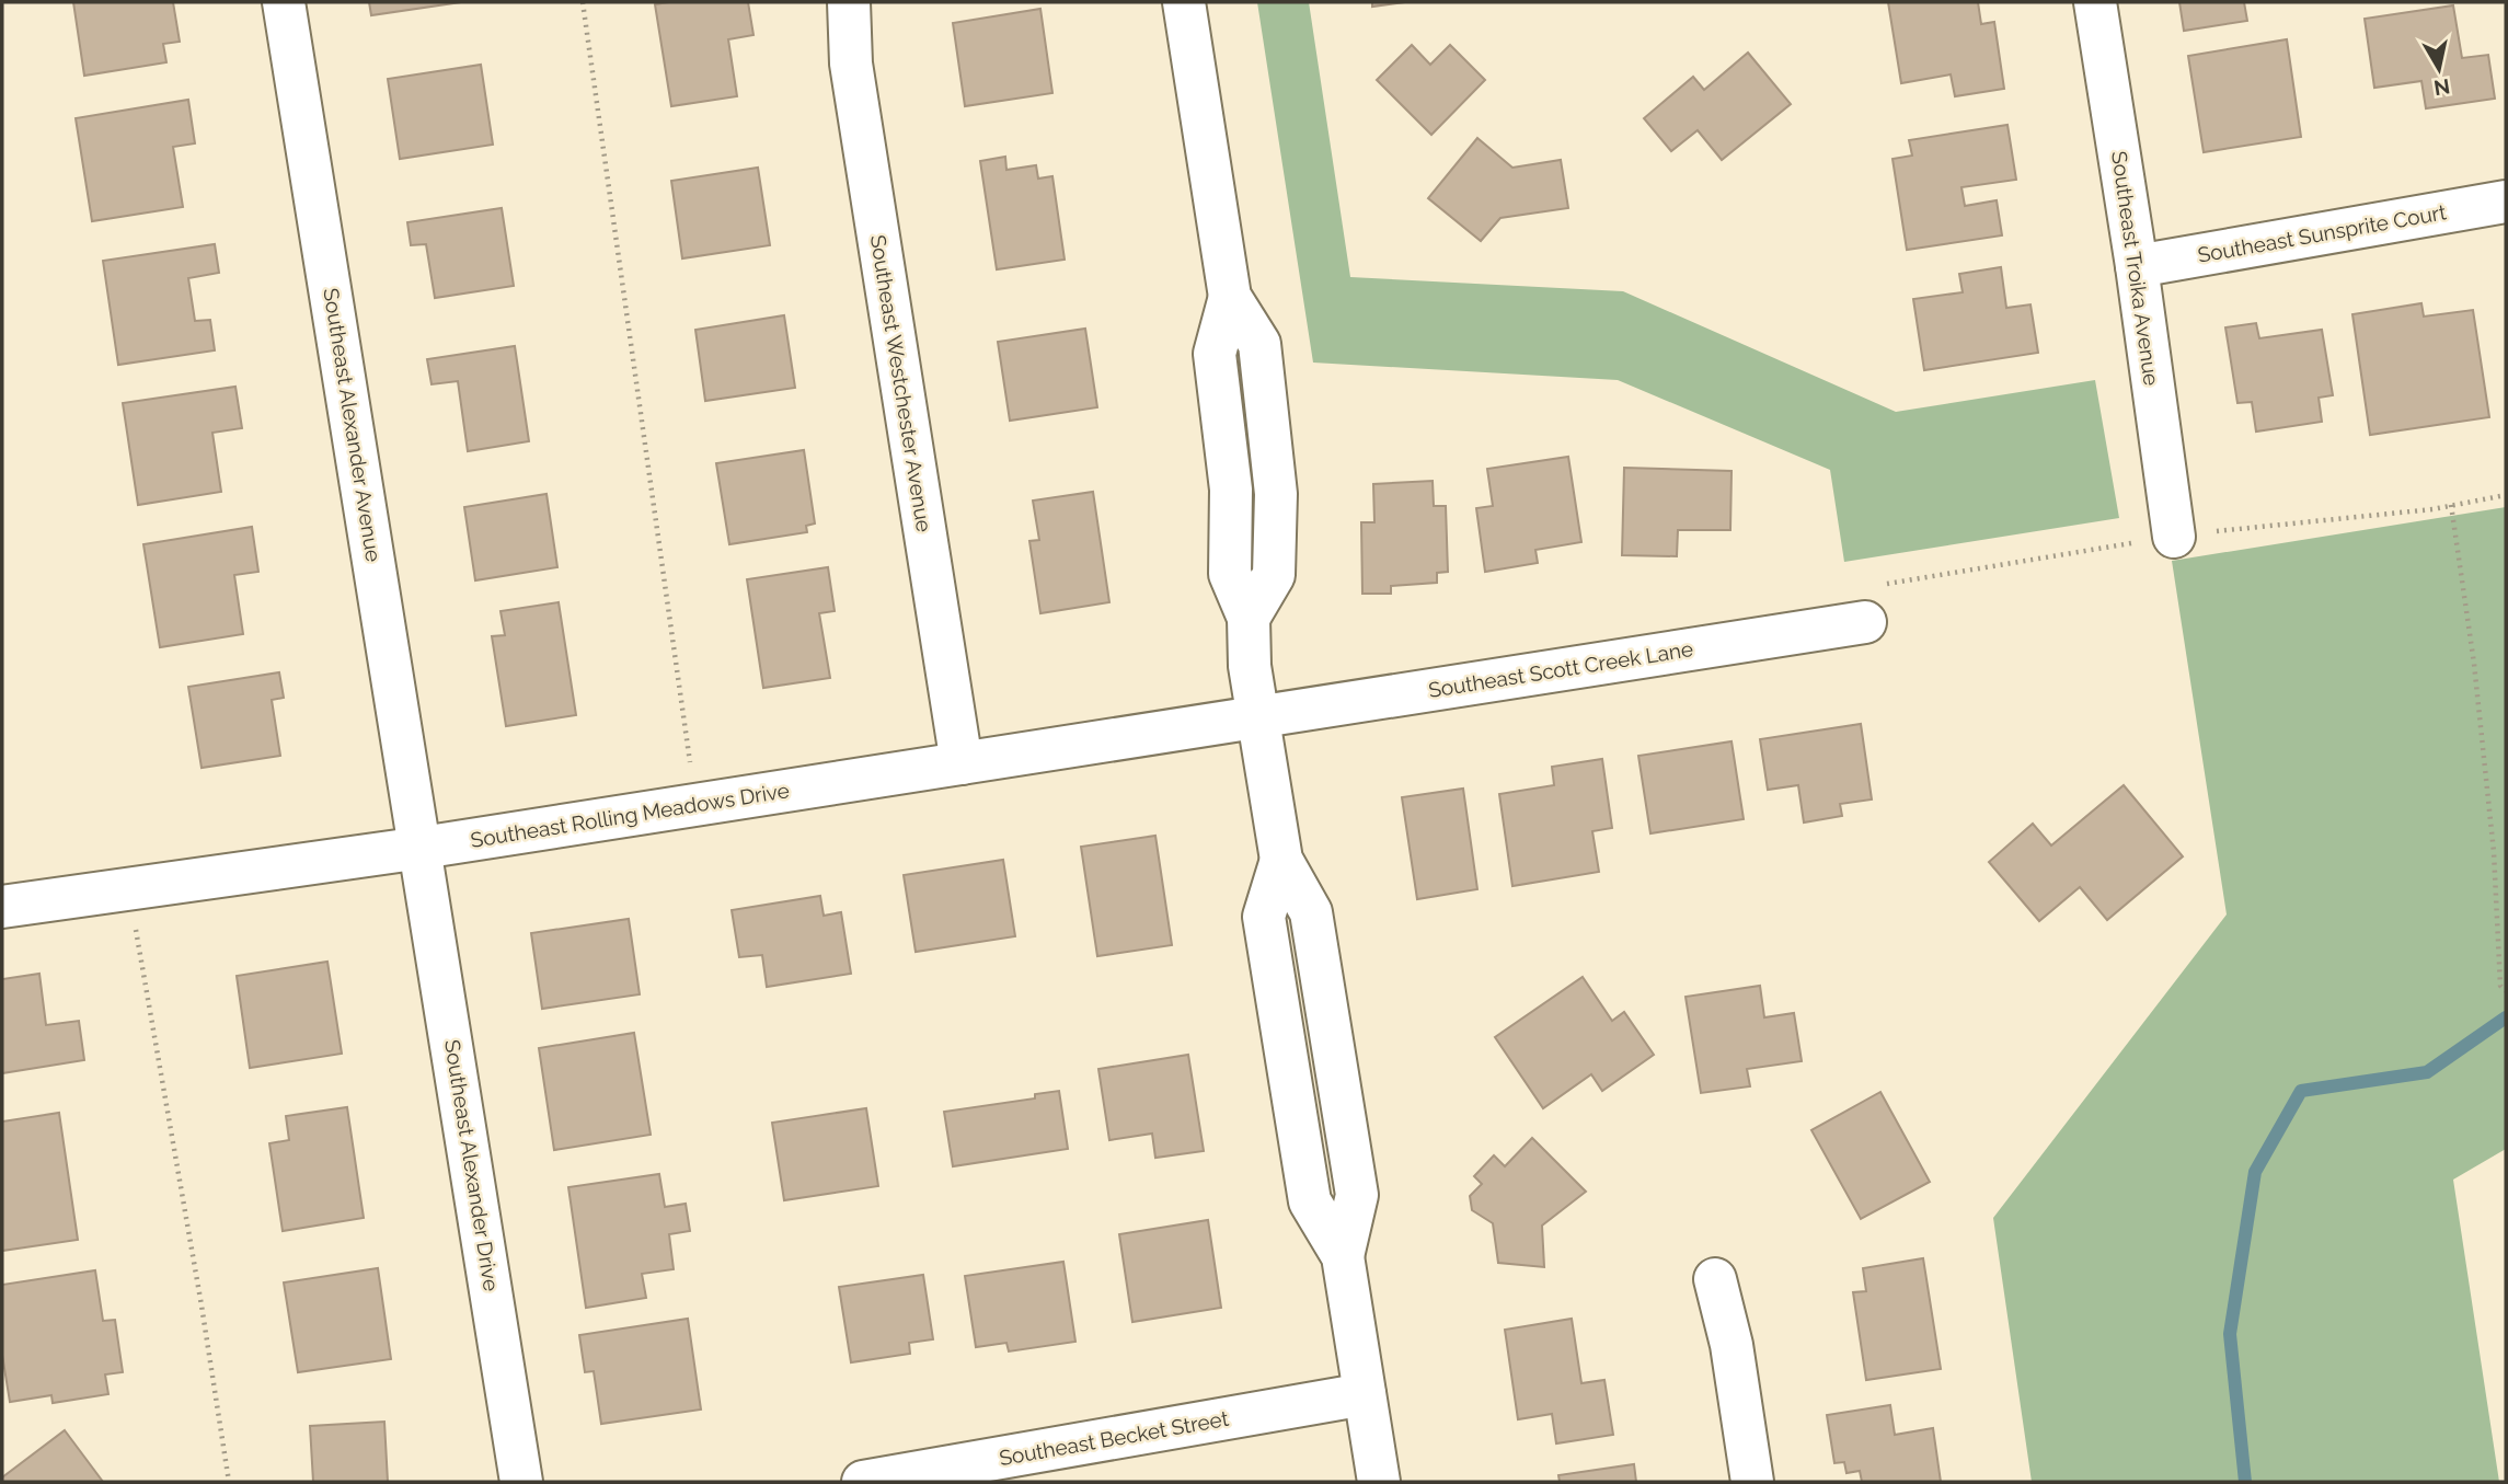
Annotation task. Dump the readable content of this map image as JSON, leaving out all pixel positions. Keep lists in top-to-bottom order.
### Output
{
  "streets": {
    "street": [
      "Southeast Sunsprite Court",
      "Southeast Troika Avenue",
      "Southeast Westchester Avenue",
      "Southeast Alexander Avenue",
      "Southeast Scott Creek Lane",
      "Southeast Rolling Meadows Drive",
      "Southeast Alexander Drive",
      "Southeast Becket Street"
    ]
  },
  "crossings": [
    ["Southeast Sunsprite Court", "Southeast Troika Avenue"],
    ["Southeast Westchester Avenue", "Southeast Rolling Meadows Drive"],
    ["Southeast Alexander Avenue", "Southeast Rolling Meadows Drive"],
    ["Southeast Alexander Avenue", "Southeast Alexander Drive"],
    ["Southeast Scott Creek Lane", "Southeast Rolling Meadows Drive"],
    ["Southeast Rolling Meadows Drive", "Southeast Alexander Drive"]
  ],
  "north": "bottom"
}
